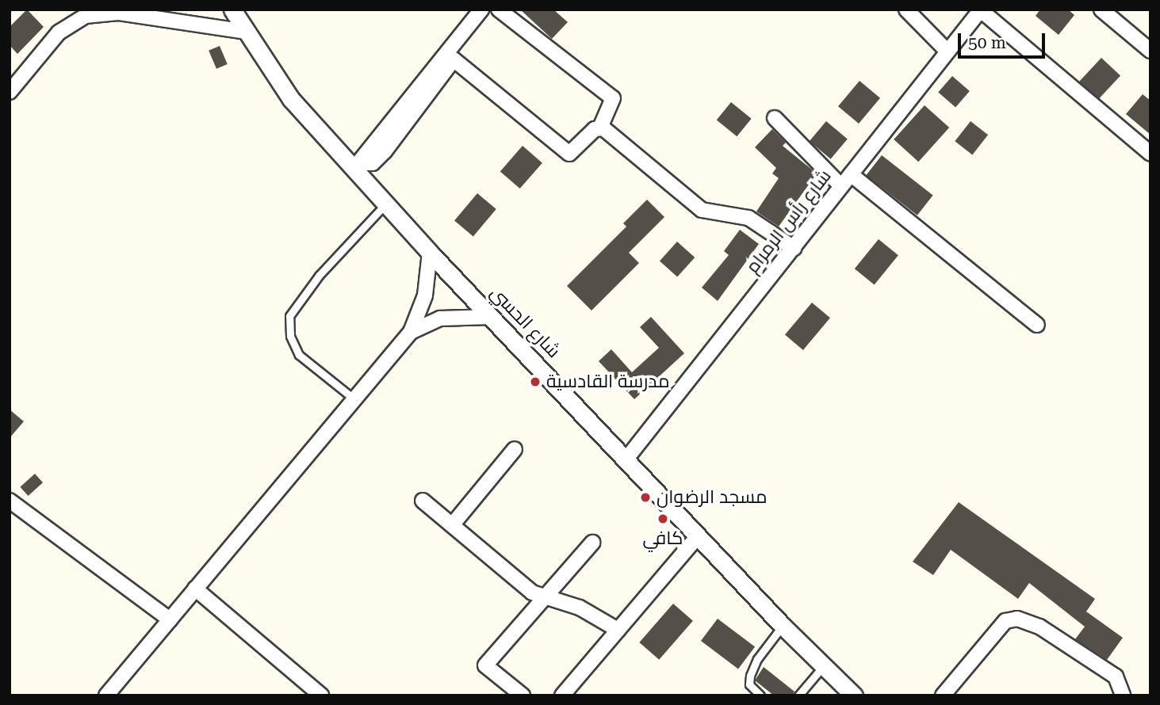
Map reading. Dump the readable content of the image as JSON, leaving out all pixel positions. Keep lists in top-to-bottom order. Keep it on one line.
{"streets":{"street":["شارع رأس الرمرام","شارع الحسي"]},"crossings":[["شارع رأس الرمرام","شارع الحسي"]],"places":["مدرسة القادسية","مسجد الرضوان","كافي"],"scale_bar":"50 m"}
